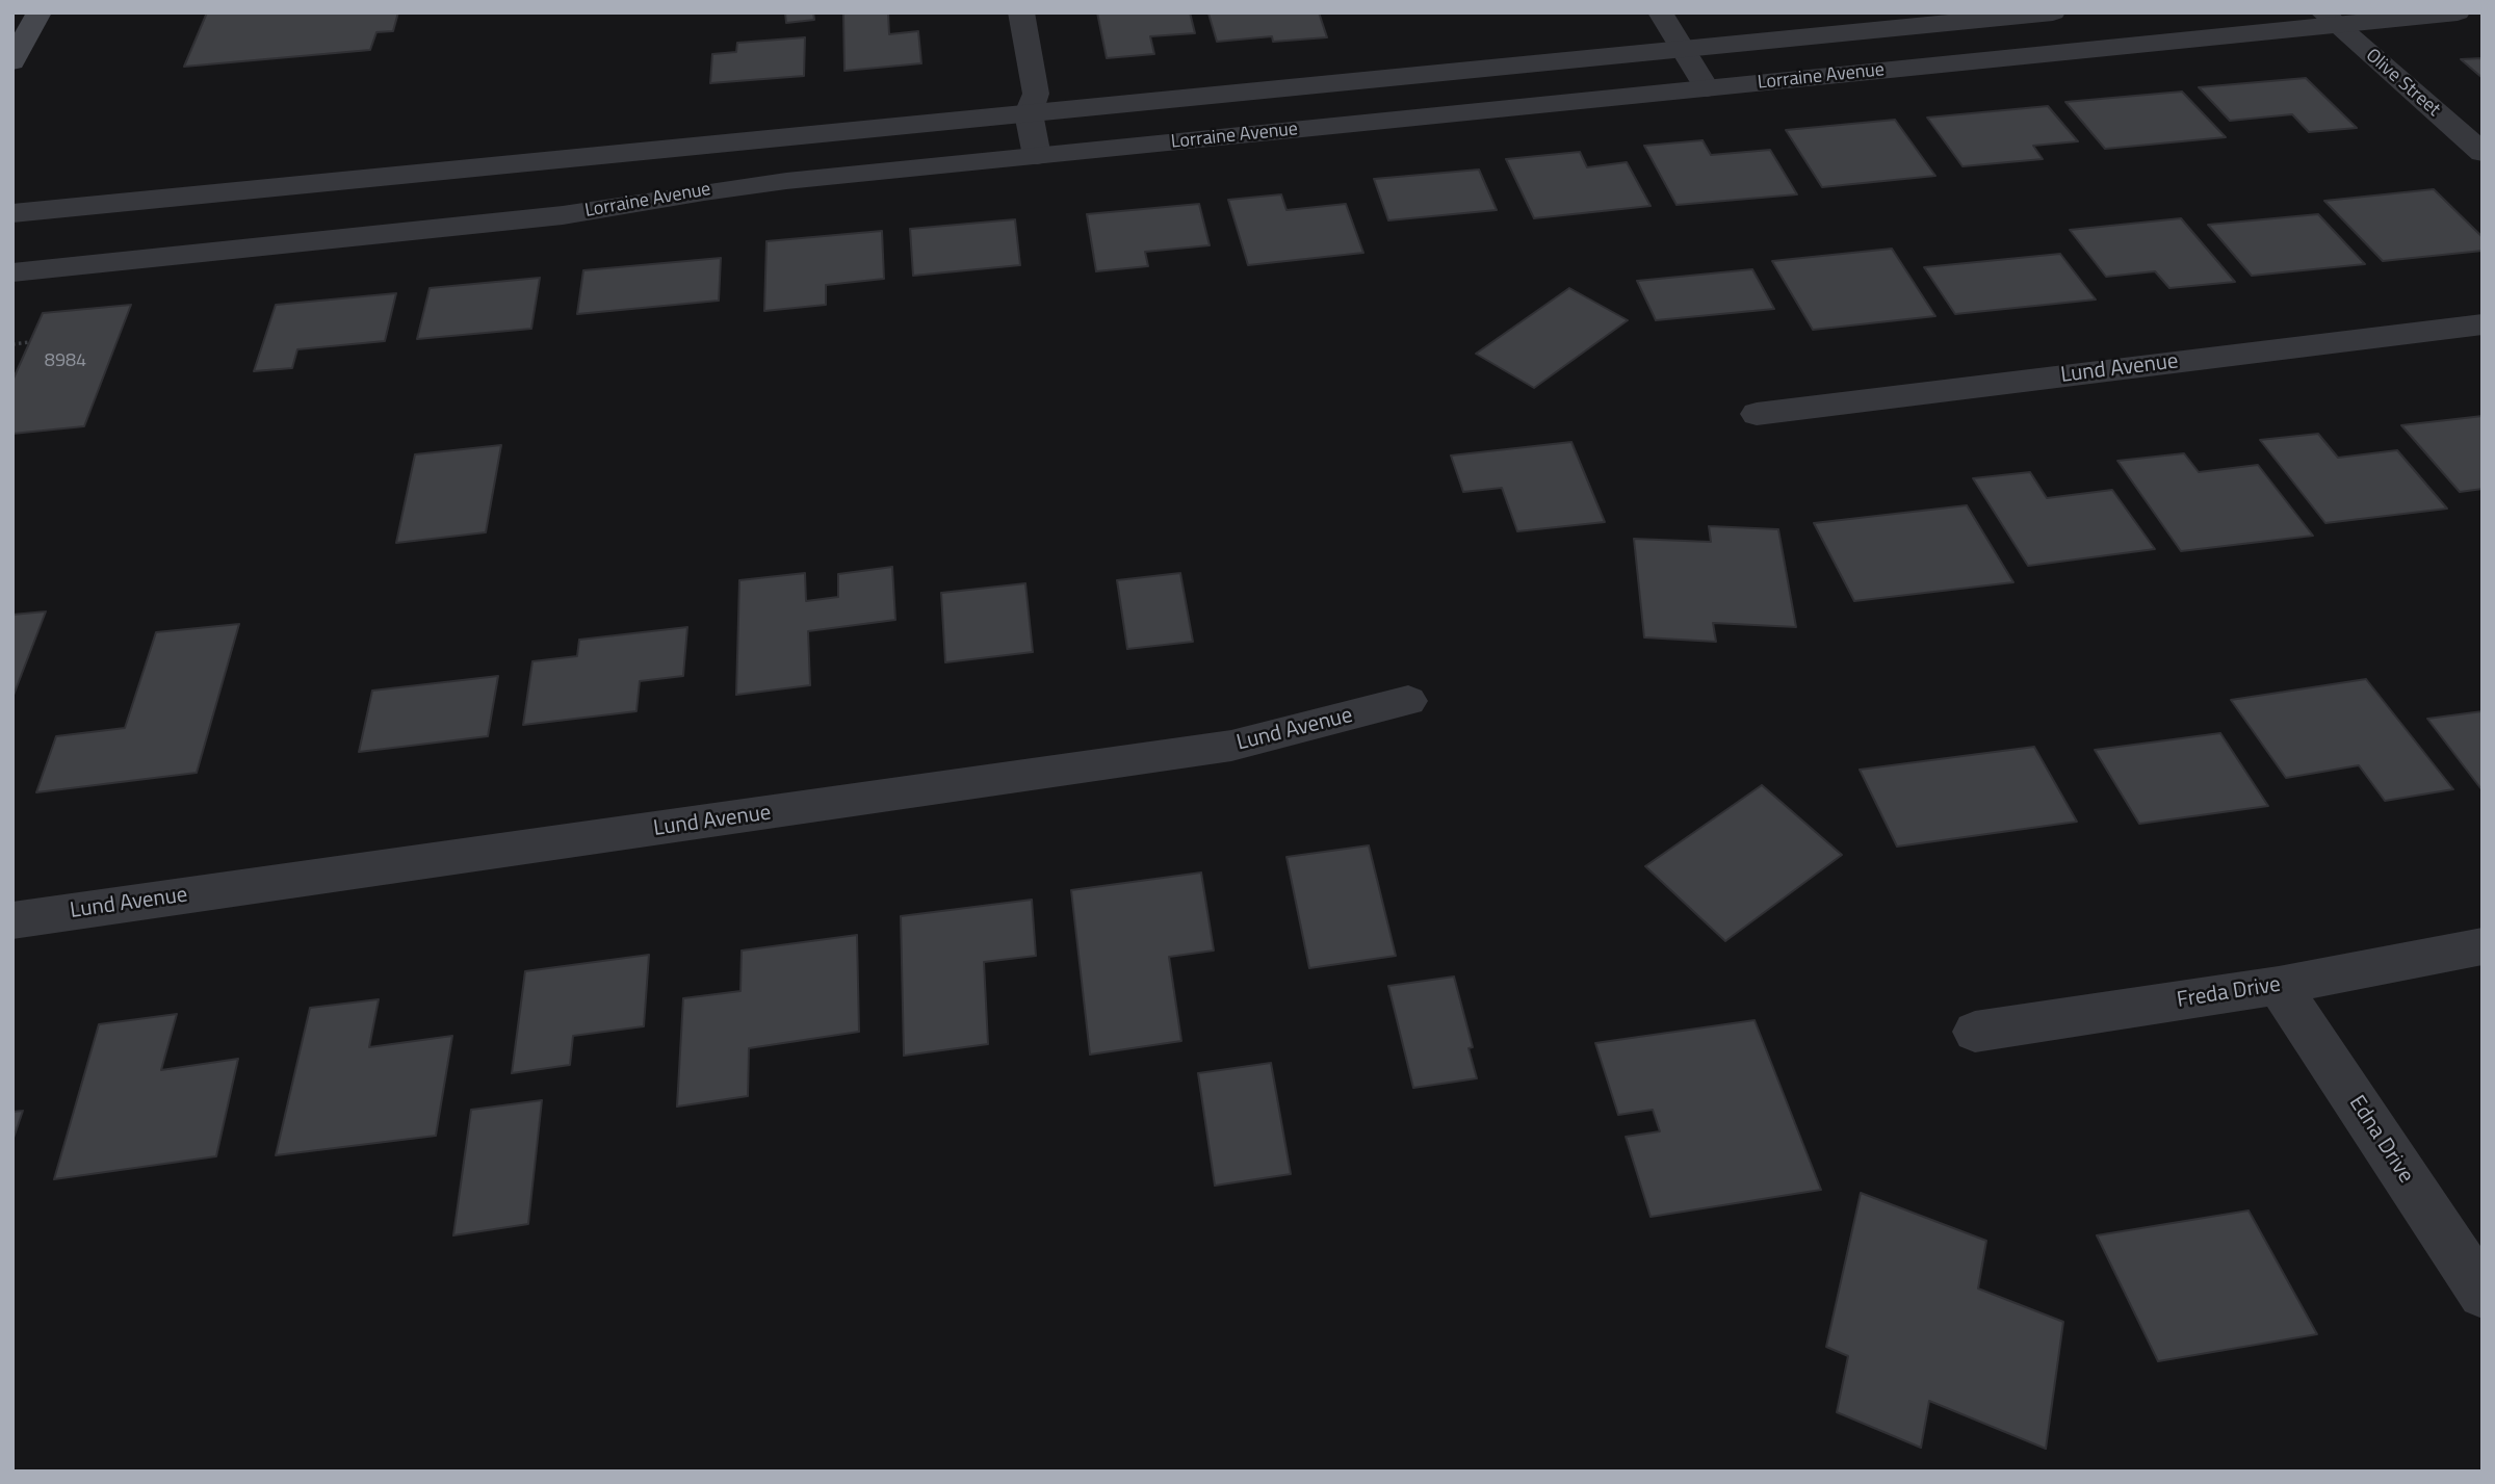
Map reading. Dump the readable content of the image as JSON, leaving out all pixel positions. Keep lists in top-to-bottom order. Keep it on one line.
{"streets":{"street":["Lorraine Avenue","Olive Street","Lund Avenue","Freda Drive","Edna Drive"]},"crossings":[["Lorraine Avenue","Olive Street"],["Freda Drive","Edna Drive"]],"house_numbers":["8984"]}
